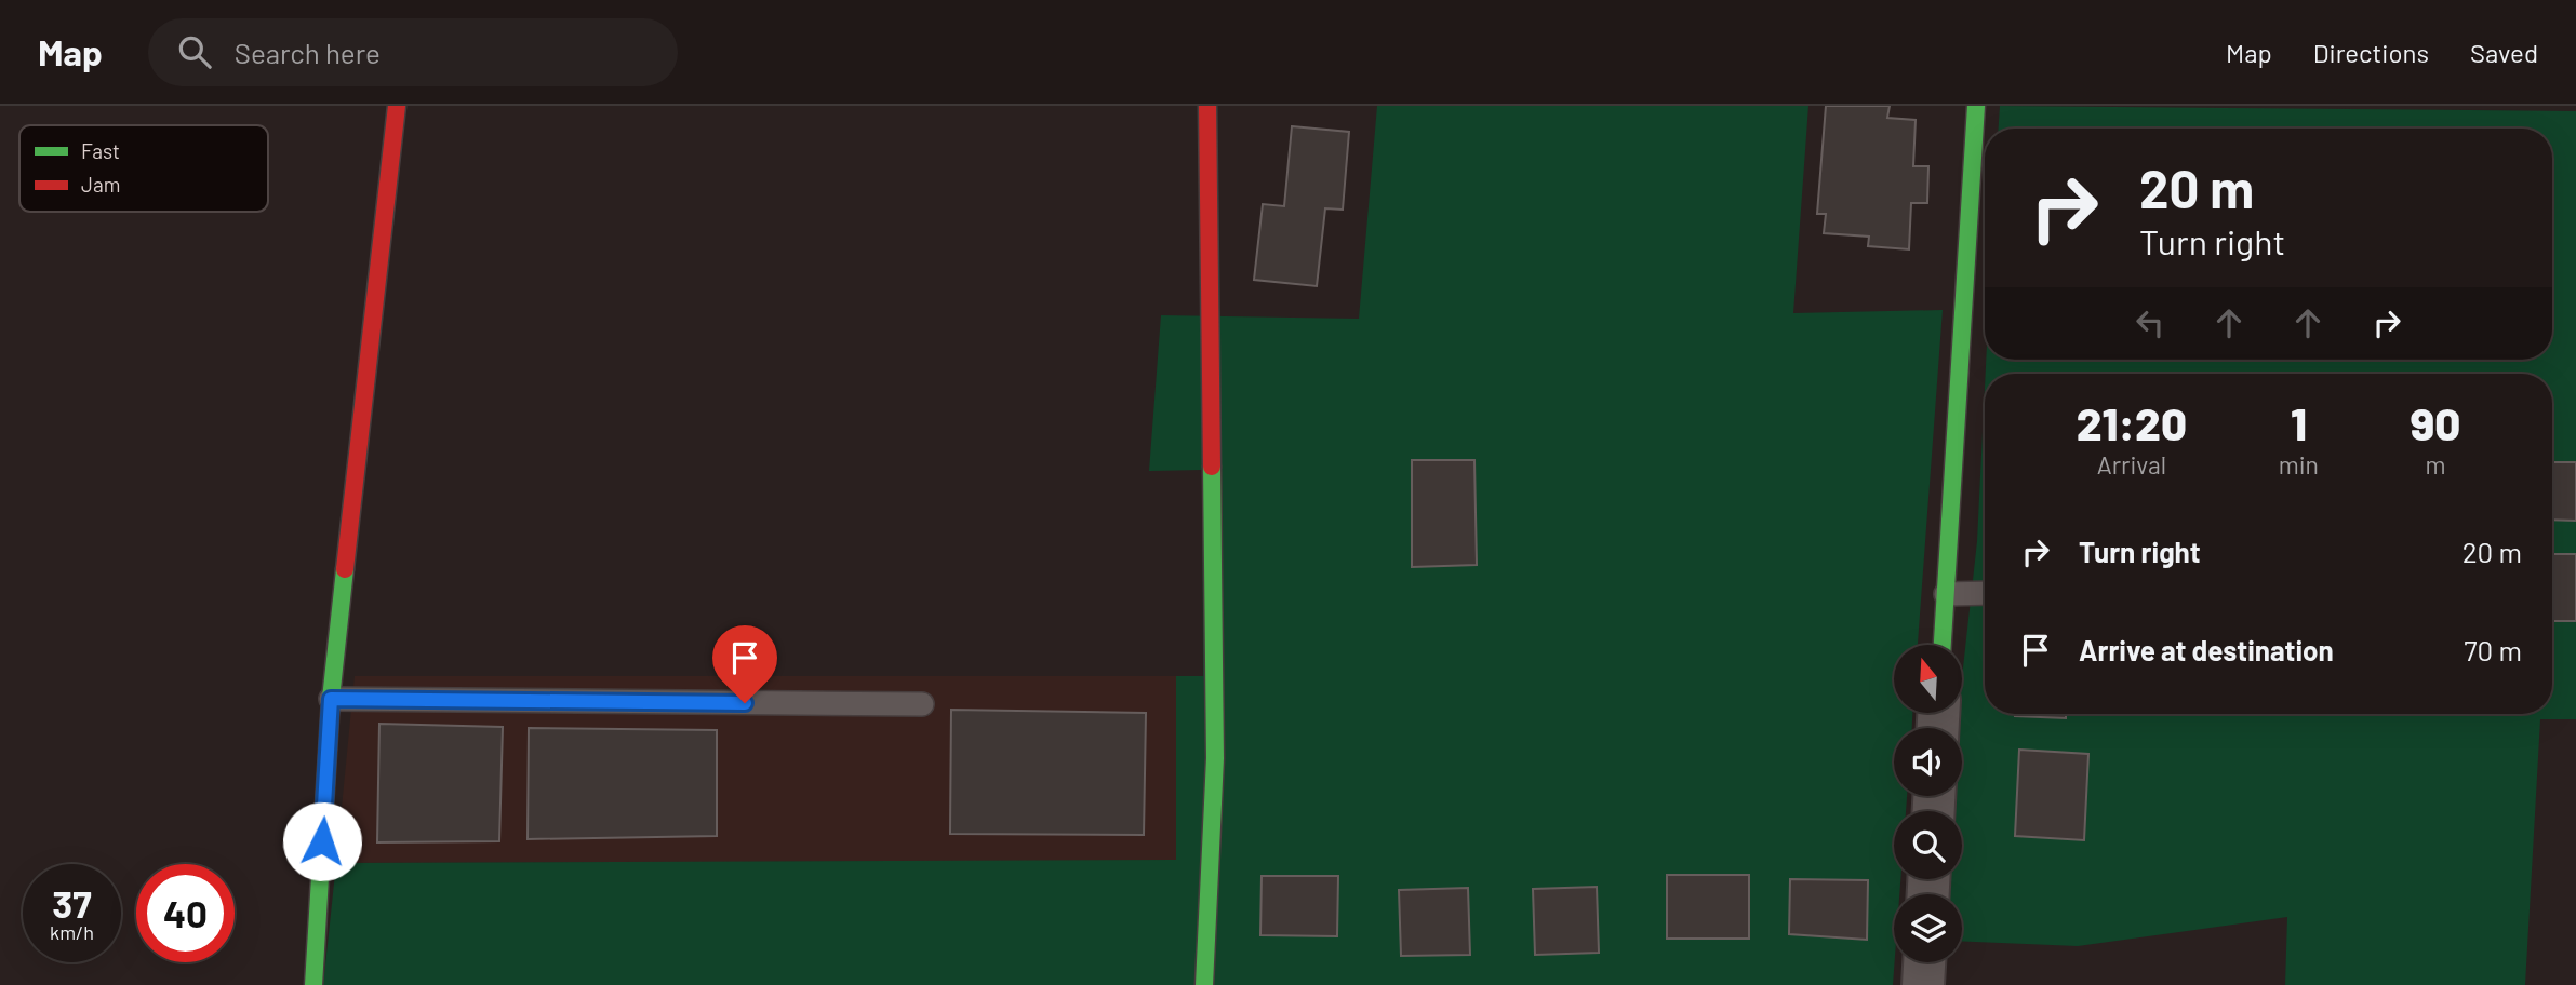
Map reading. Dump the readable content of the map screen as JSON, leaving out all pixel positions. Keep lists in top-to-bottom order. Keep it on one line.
{"legend":["Fast","Jam"],"north":"top","page":{"header":"Map","search":"Search here","nav":["Map","Directions","Saved"],"turn":["20 m","Turn right"],"eta":["21:20","Arrival","1","min","90","m"],"list":[{"name":"Turn right","value":"20 m"},{"name":"Arrive at destination","value":"70 m"}],"speed":"37 km/h","limit":"40"}}
